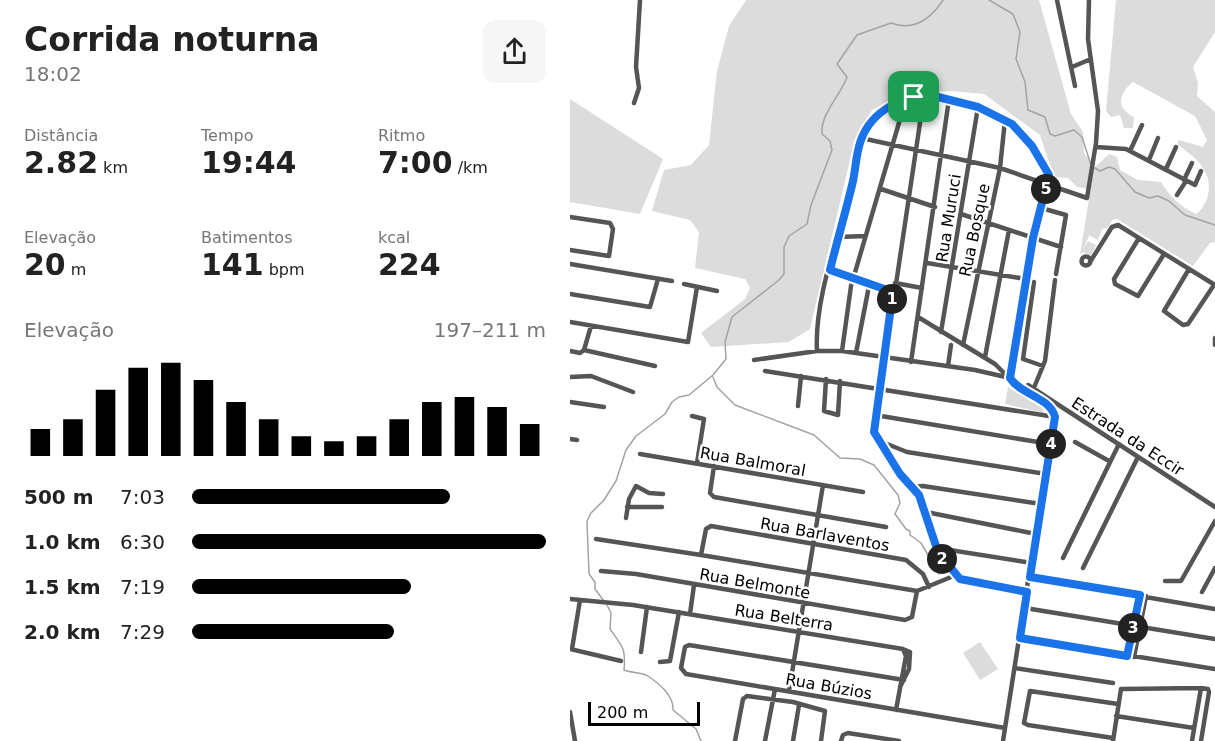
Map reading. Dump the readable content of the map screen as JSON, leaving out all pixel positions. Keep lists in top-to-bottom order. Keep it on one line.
{"streets":{"street":["Rua Muruci","Rua Bosque","Estrada da Eccir","Rua Balmoral","Rua Barlaventos","Rua Belmonte","Rua Belterra","Rua Búzios"]},"crossings":[["Rua Muruci","Estrada da Eccir"],["Rua Bosque","Estrada da Eccir"]],"scale_bar":"200 m","page":{"heading":["Corrida noturna","18:02"],"stats":[["Distância","2.82 km"],["Tempo","19:44"],["Ritmo","7:00 /km"],["Elevação","20 m"],["Batimentos","141 bpm"],["kcal","224"]],"pins":["5","1","4","2","3"],"chart":["Elevação","197–211 m"],"list":[{"name":"500 m","note":"7:03"},{"name":"1.0 km","note":"6:30"},{"name":"1.5 km","note":"7:19"},{"name":"2.0 km","note":"7:29"}],"scale":"200 m"}}
